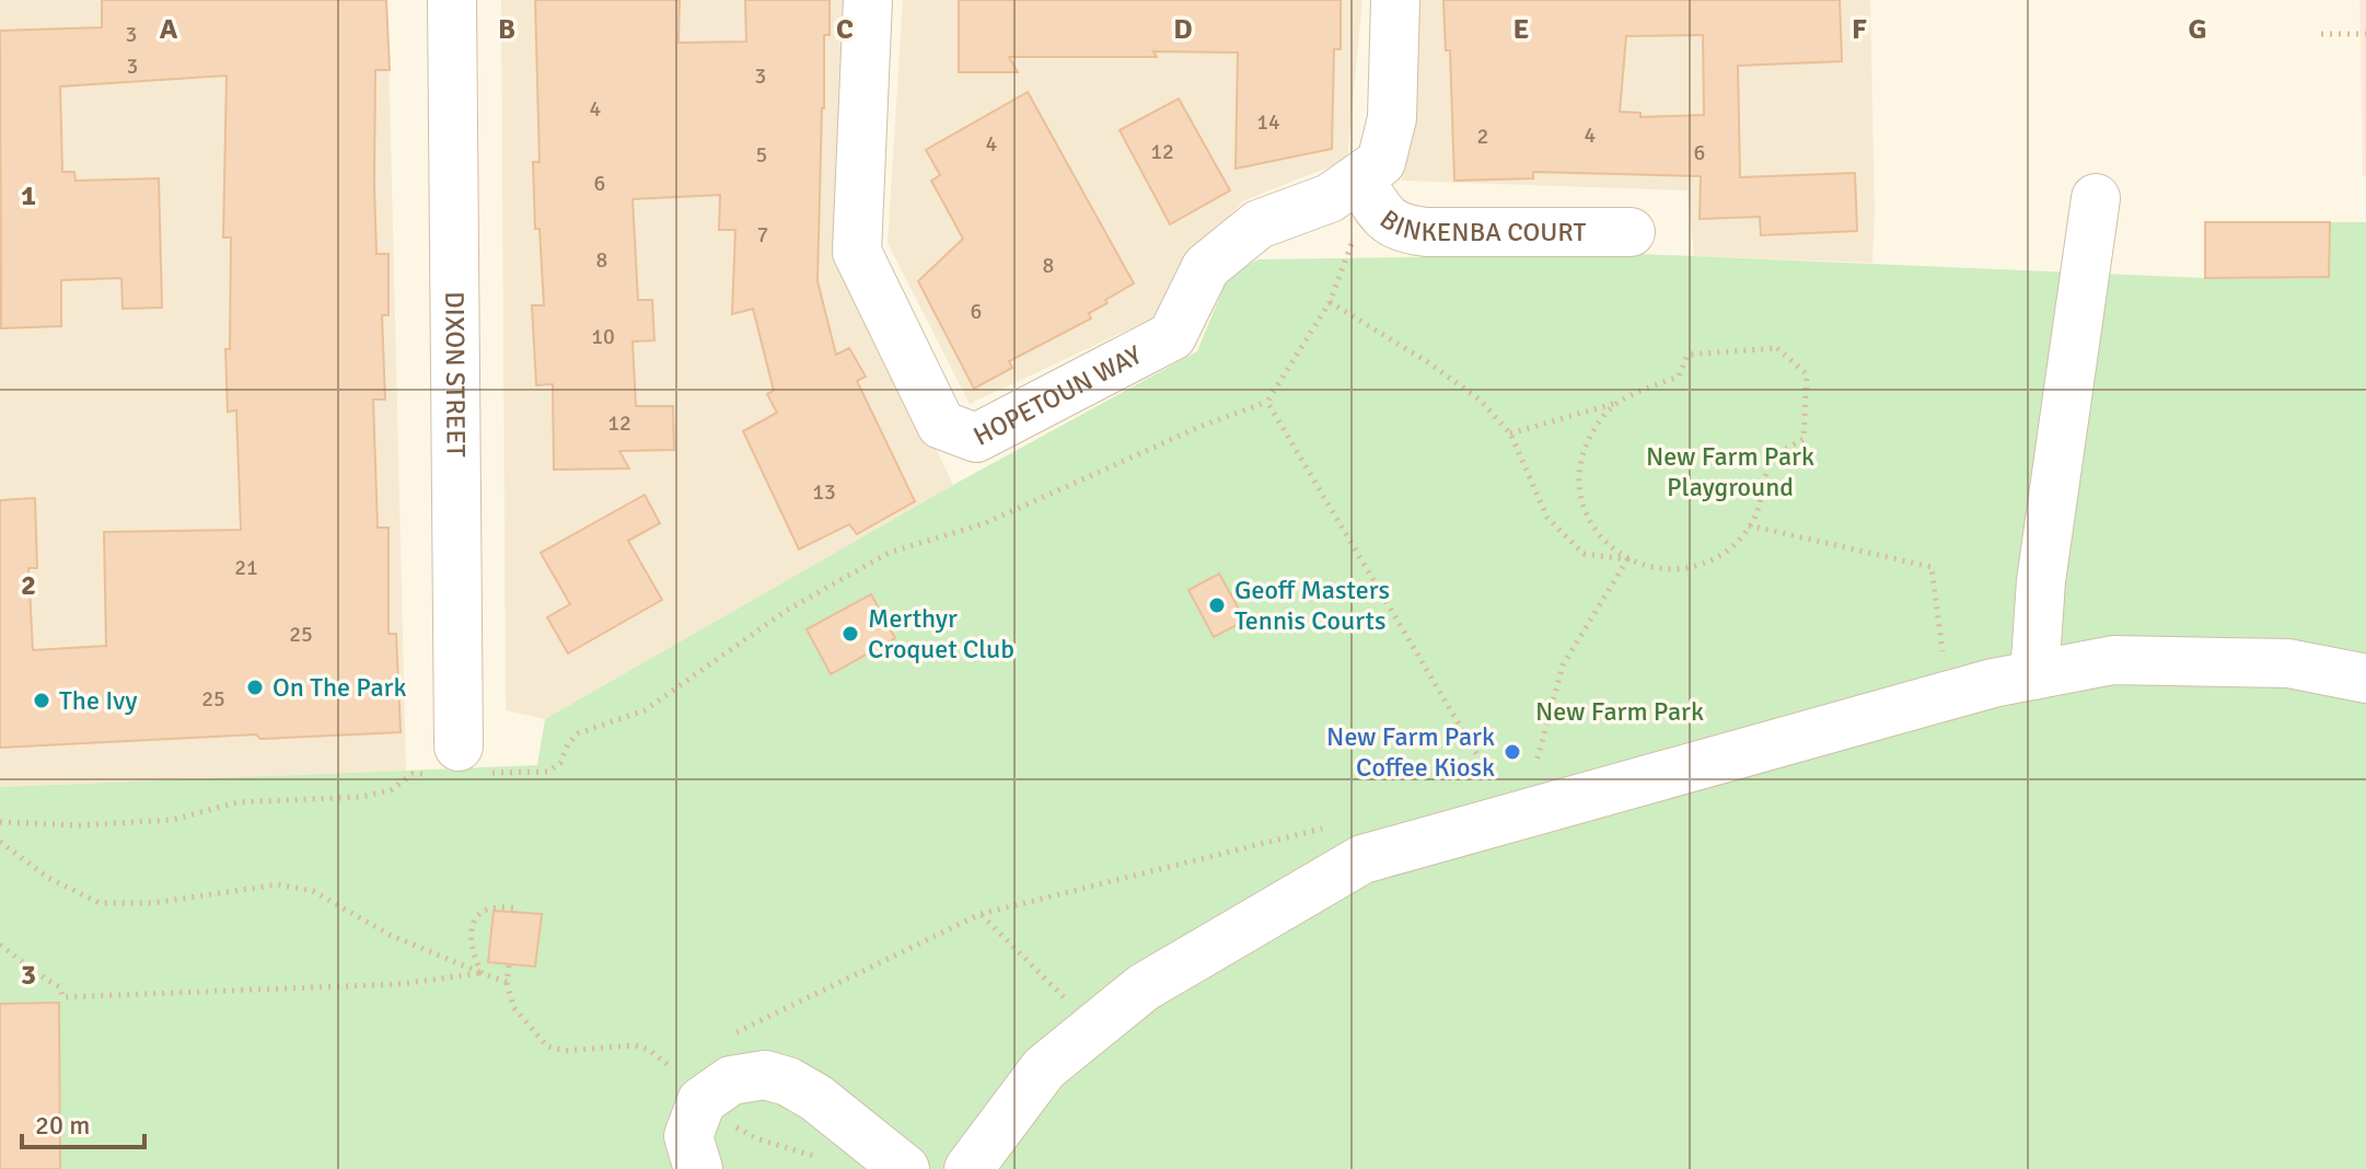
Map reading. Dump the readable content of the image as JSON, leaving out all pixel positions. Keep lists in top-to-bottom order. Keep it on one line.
{"streets":{"street":["BINKENBA COURT","DIXON STREET","HOPETOUN WAY"]},"crossings":[["BINKENBA COURT","HOPETOUN WAY"]],"parks":["New Farm Park Playground","New Farm Park"],"places":["Geoff Masters Tennis Courts","Merthyr Croquet Club","On The Park","The Ivy","New Farm Park Coffee Kiosk"],"house_numbers":["3","3","3","4","14","4","2","4","12","6","5","6","7","8","8","6","10","12","13","21","25","25"],"scale_bar":"20 m","grid":{"columns":["A","B","C","D","E","F","G"],"rows":["1","2","3"]}}
